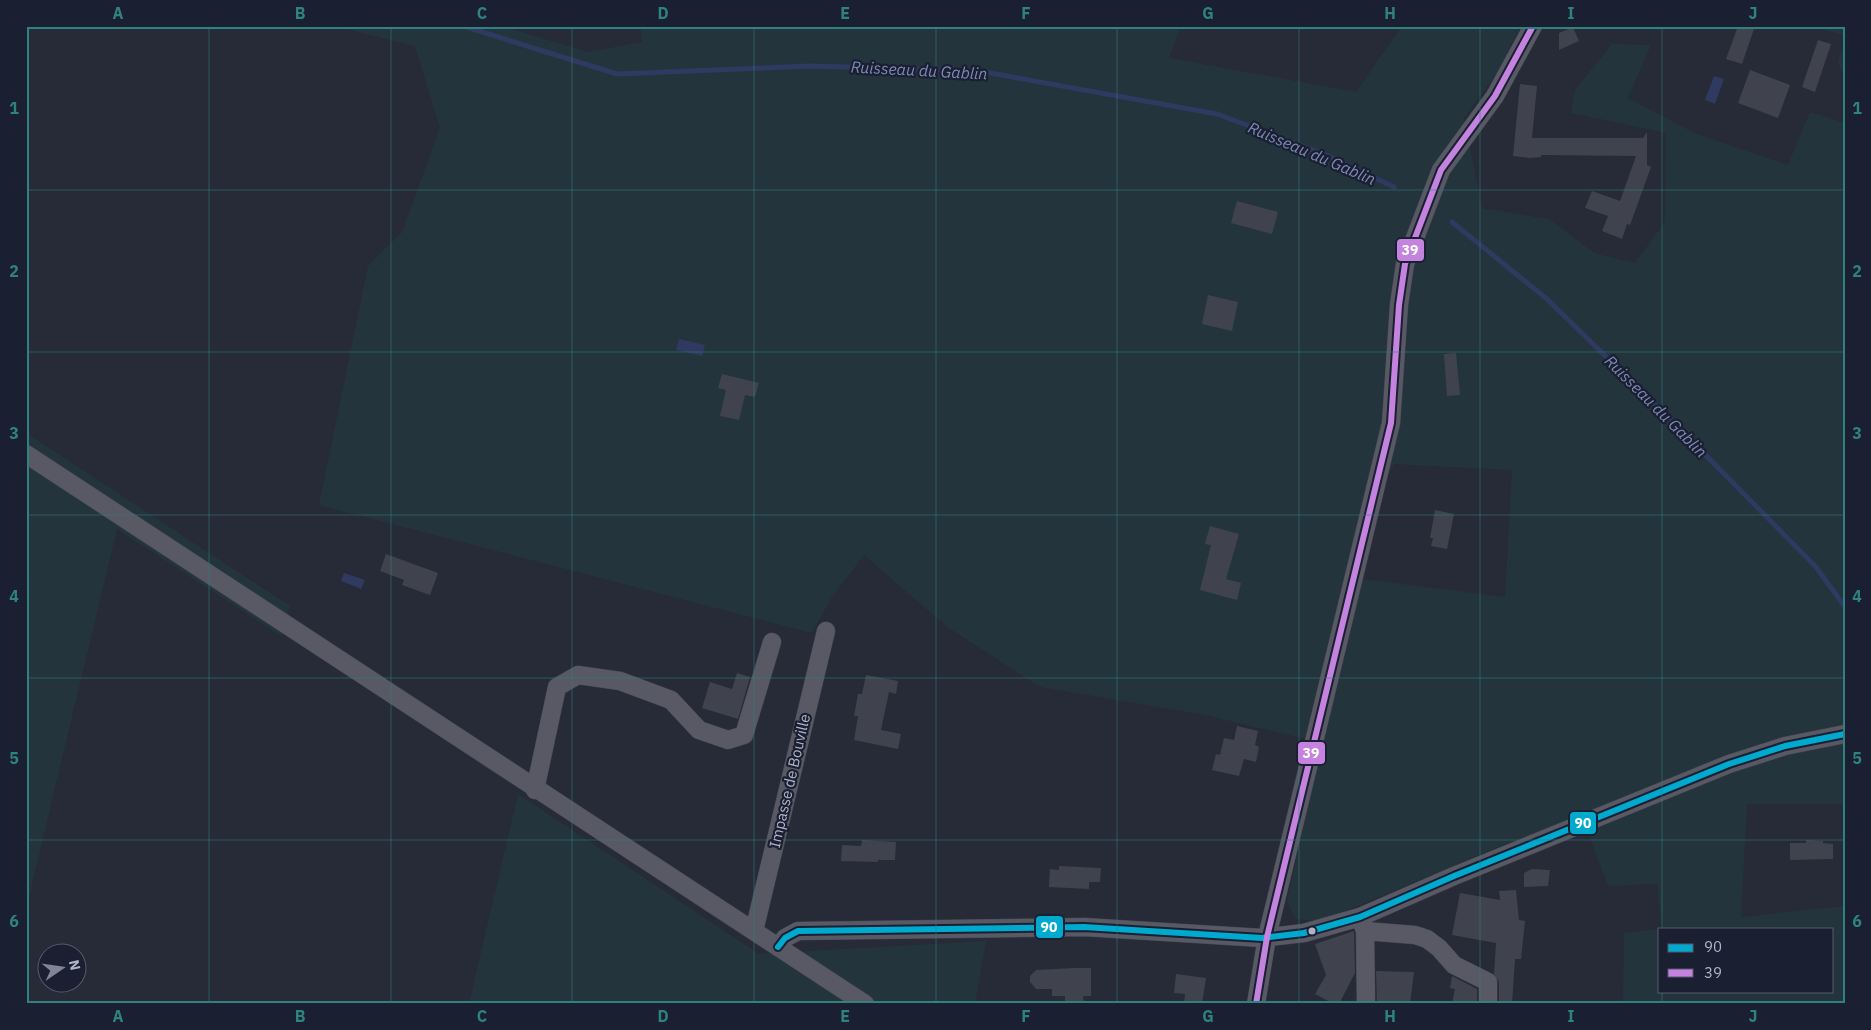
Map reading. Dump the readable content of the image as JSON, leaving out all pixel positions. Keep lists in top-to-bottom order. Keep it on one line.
{"streets":{"street":["Impasse de Bouville"]},"water":["Ruisseau du Gablin"],"lines":["transit line 39","transit line 90"],"legend":["90","39"],"north":"right","grid":{"columns":["A","B","C","D","E","F","G","H","I","J"],"rows":["1","2","3","4","5","6"]}}
